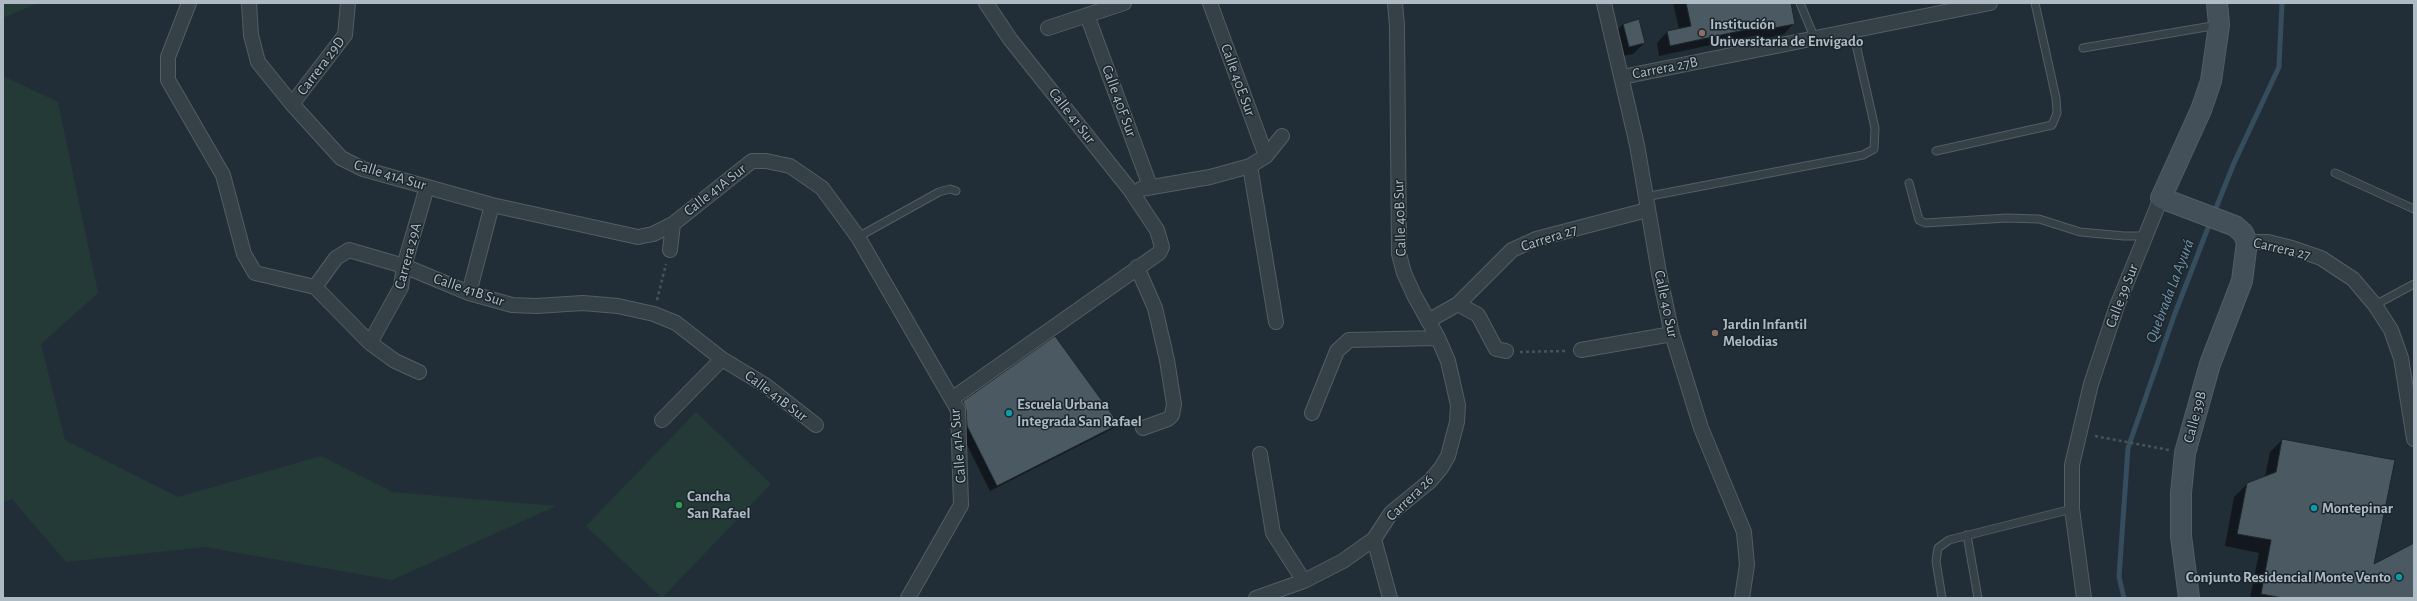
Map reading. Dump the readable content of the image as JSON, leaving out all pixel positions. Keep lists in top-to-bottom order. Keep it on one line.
{"streets":{"street":["Carrera 29D","Carrera 27B","Calle 40E Sur","Calle 40F Sur","Calle 41 Sur","Calle 41A Sur","Calle 40B Sur","Carrera 27","Carrera 29A","Calle 41B Sur","Calle 39 Sur","Calle 40 Sur","Calle 39B","Carrera 26"]},"crossings":[["Carrera 29D","Calle 41A Sur"],["Carrera 27B","Calle 40 Sur"],["Calle 41A Sur","Carrera 29A"],["Calle 40B Sur","Carrera 27"],["Calle 40B Sur","Carrera 26"],["Carrera 27","Calle 39 Sur"],["Carrera 27","Calle 40 Sur"],["Carrera 27","Calle 39B"],["Carrera 29A","Calle 41B Sur"]],"water":["Quebrada La Ayurá"],"places":["Institución Universitaria de Envigado","Jardin Infantil Melodias","Escuela Urbana Integrada San Rafael","Cancha San Rafael","Montepinar","Conjunto Residencial Monte Vento"]}
